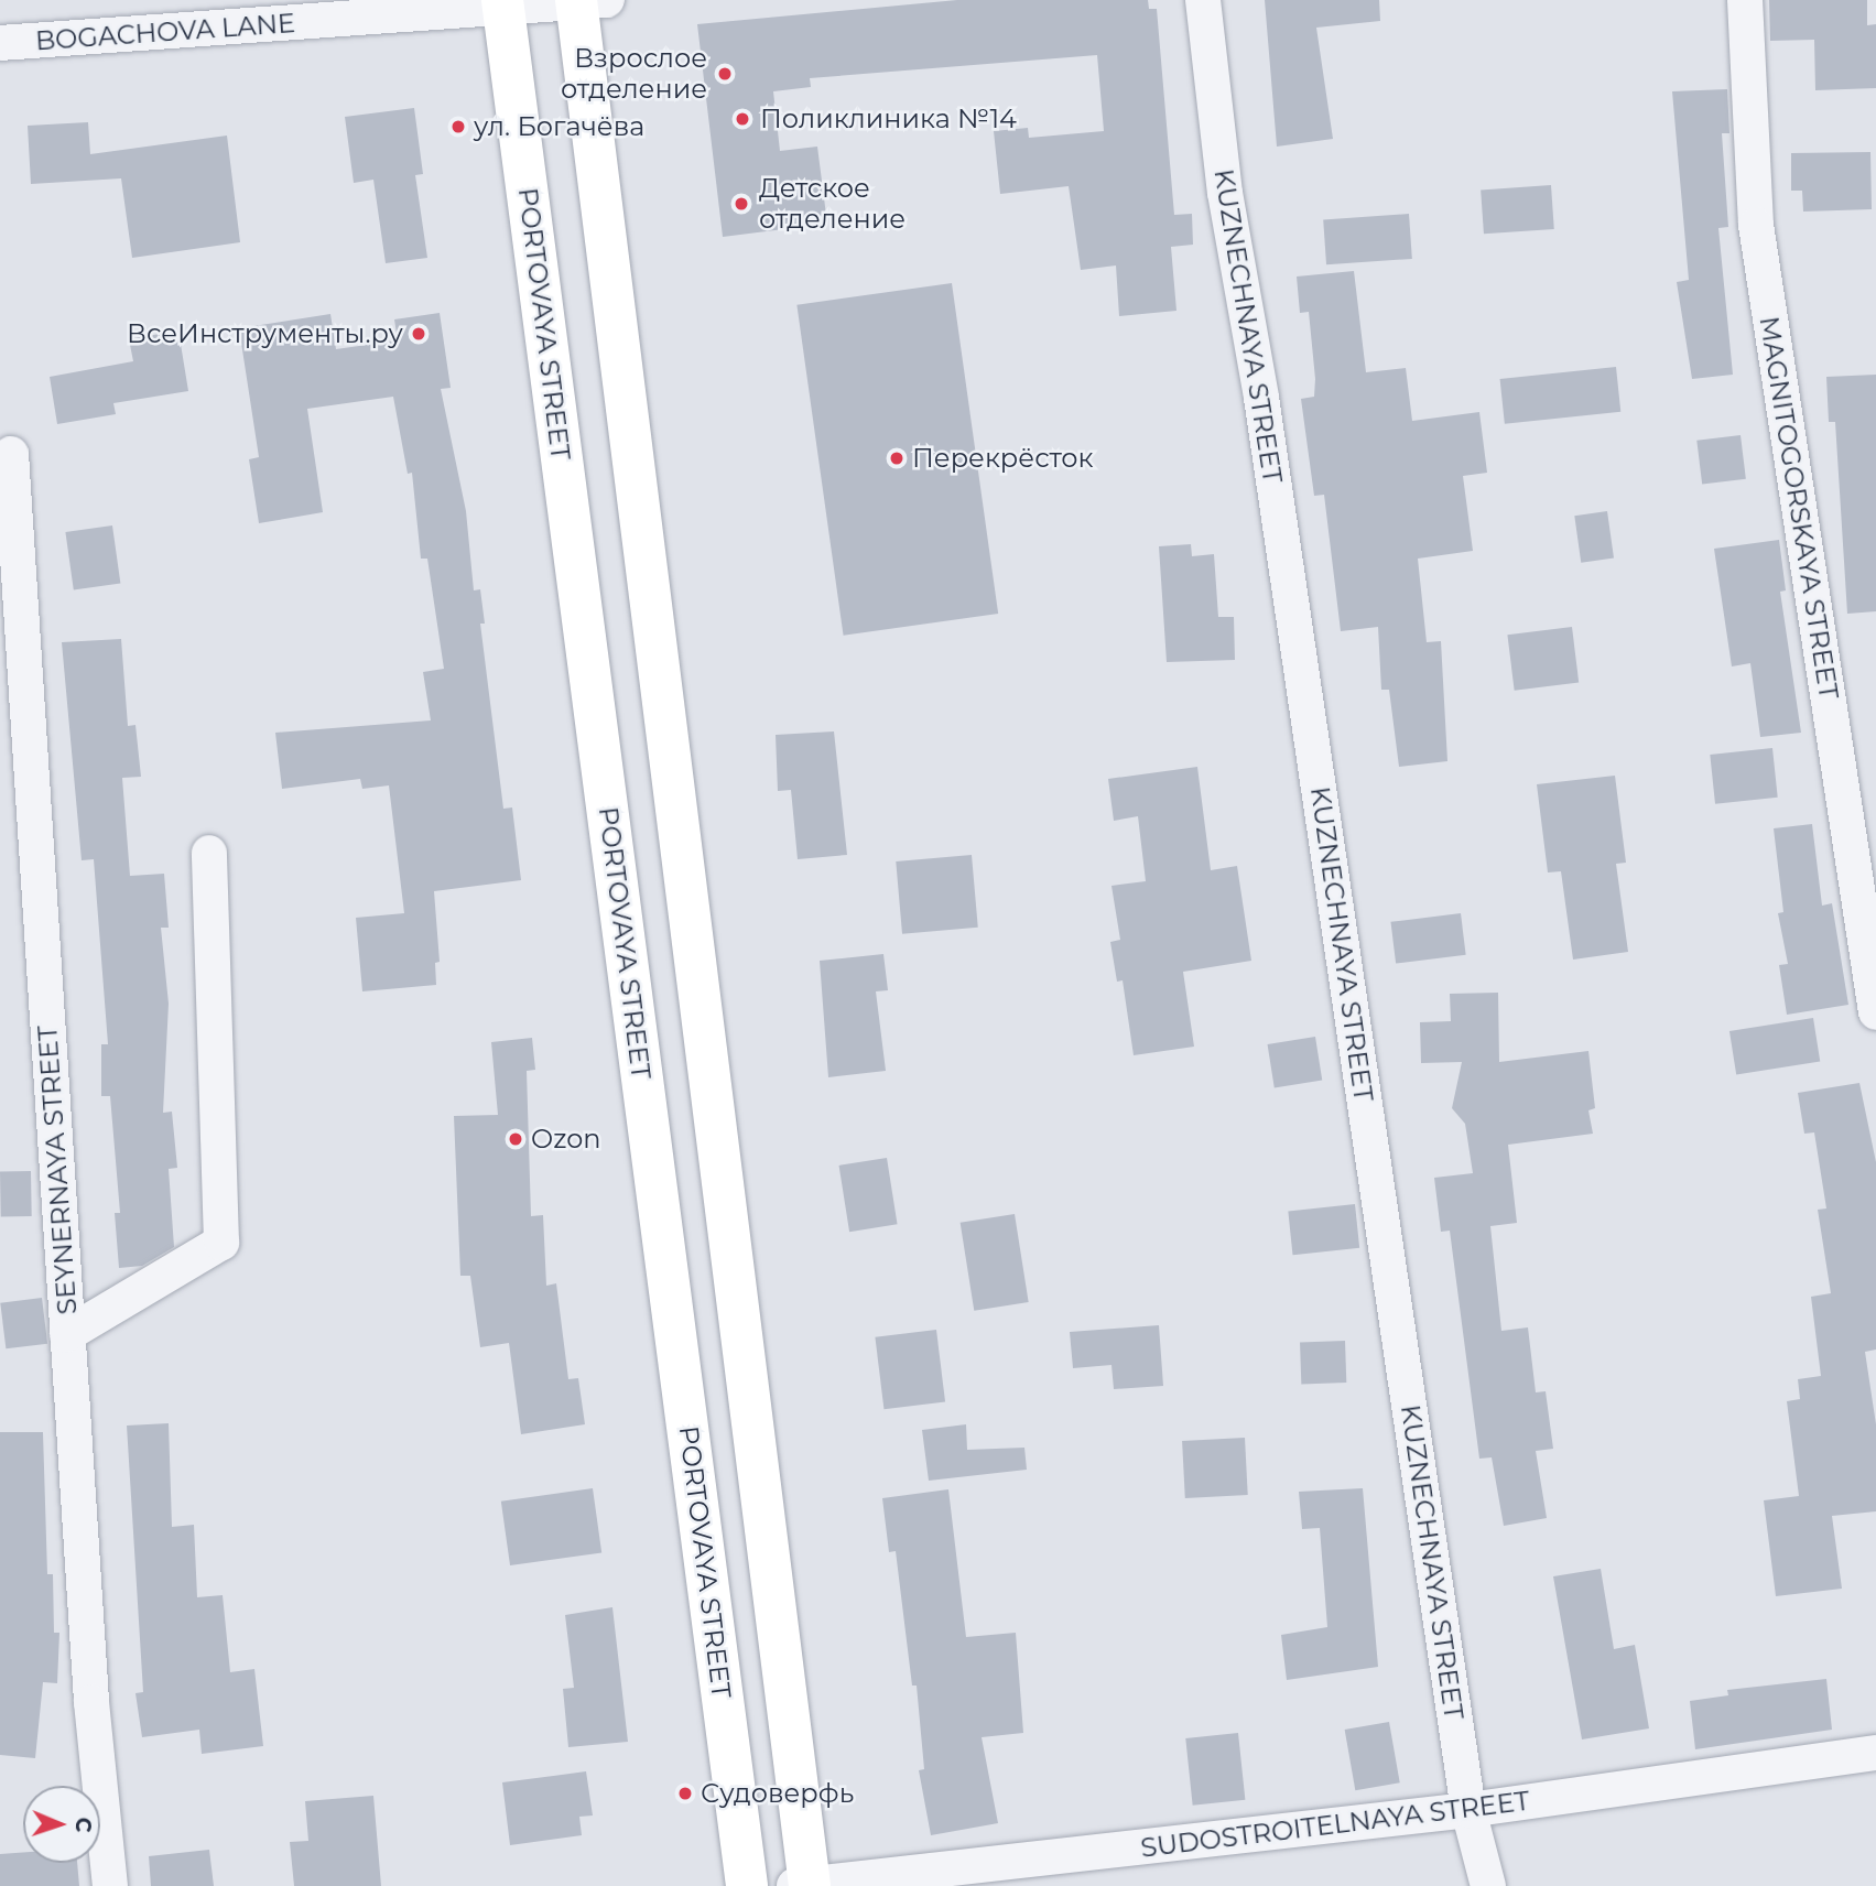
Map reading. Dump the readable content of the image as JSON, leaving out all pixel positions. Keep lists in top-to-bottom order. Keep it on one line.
{"streets":{"main road":["PORTOVAYA STREET"],"street":["BOGACHOVA LANE","KUZNECHNAYA STREET","MAGNITOGORSKAYA STREET","SEYNERNAYA STREET","SUDOSTROITELNAYA STREET"]},"crossings":[["BOGACHOVA LANE","PORTOVAYA STREET"],["KUZNECHNAYA STREET","SUDOSTROITELNAYA STREET"]],"places":["Взрослое отделение","Поликлиника №14","ул. Богачёва","Детское отделение","ВсеИнструменты.ру","Перекрёсток","Ozon","Судоверфь"],"north":"right"}
